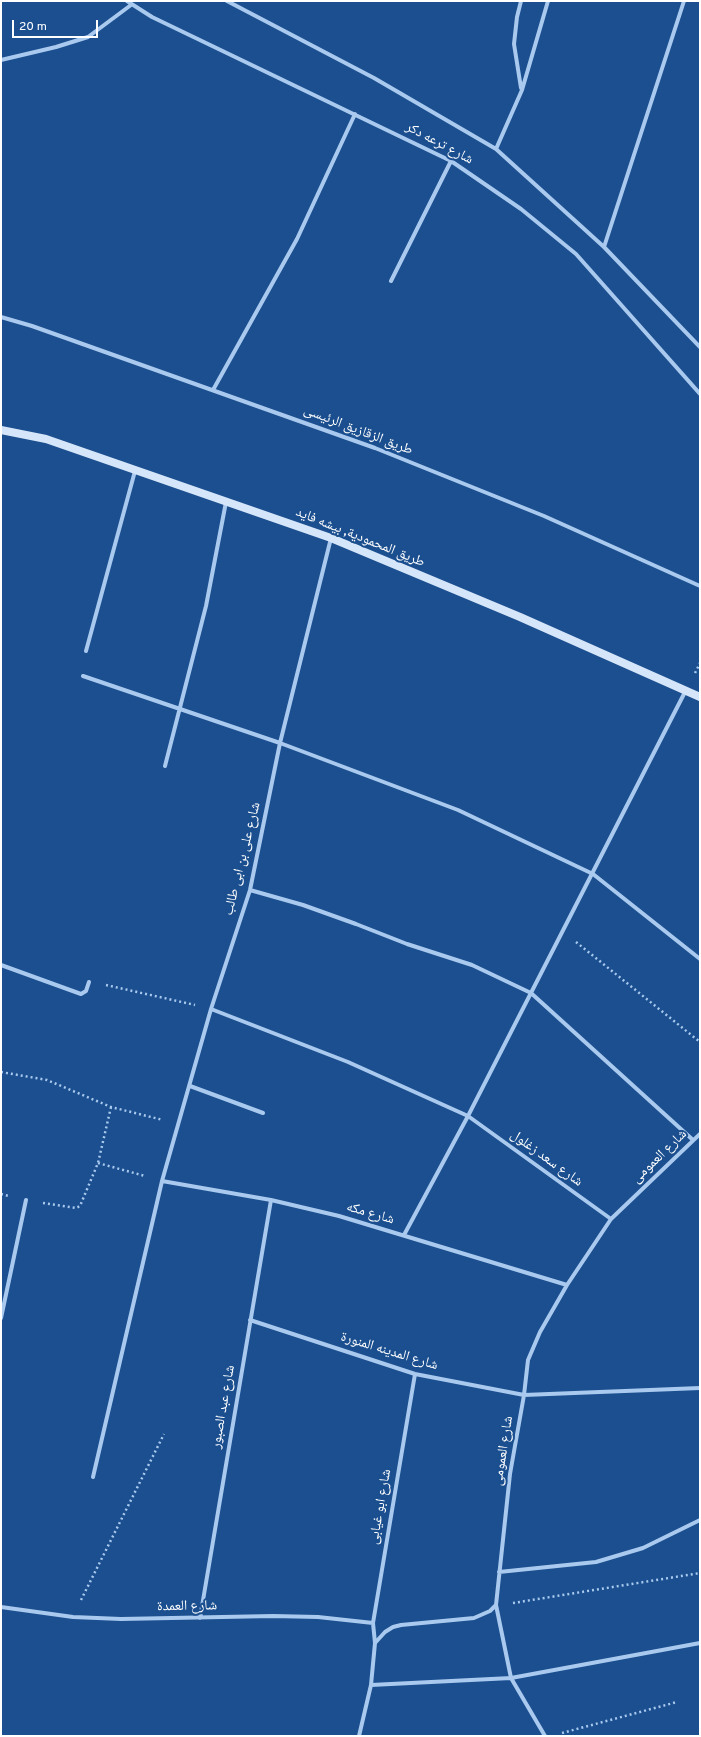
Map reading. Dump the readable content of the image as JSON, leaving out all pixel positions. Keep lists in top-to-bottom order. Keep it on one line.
{"streets":{"street":["شارع ترعه دكر","طريق الزقازيق الرئيسى","طريق المحمودية, بيشه فايد","شارع على بن ابى طالب","شارع العمومى","شارع سعد زغلول","شارع مكه","شارع المدينه المنورة","شارع عبد الصبور","شارع ابو غيابى","شارع العمدة"]},"crossings":[["طريق المحمودية, بيشه فايد","شارع على بن ابى طالب"],["شارع على بن ابى طالب","شارع سعد زغلول"],["شارع على بن ابى طالب","شارع مكه"],["شارع العمومى","شارع سعد زغلول"],["شارع العمومى","شارع مكه"],["شارع العمومى","شارع المدينه المنورة"],["شارع مكه","شارع عبد الصبور"],["شارع المدينه المنورة","شارع عبد الصبور"],["شارع المدينه المنورة","شارع ابو غيابى"],["شارع عبد الصبور","شارع العمدة"],["شارع ابو غيابى","شارع العمدة"]],"scale_bar":"20 m"}
